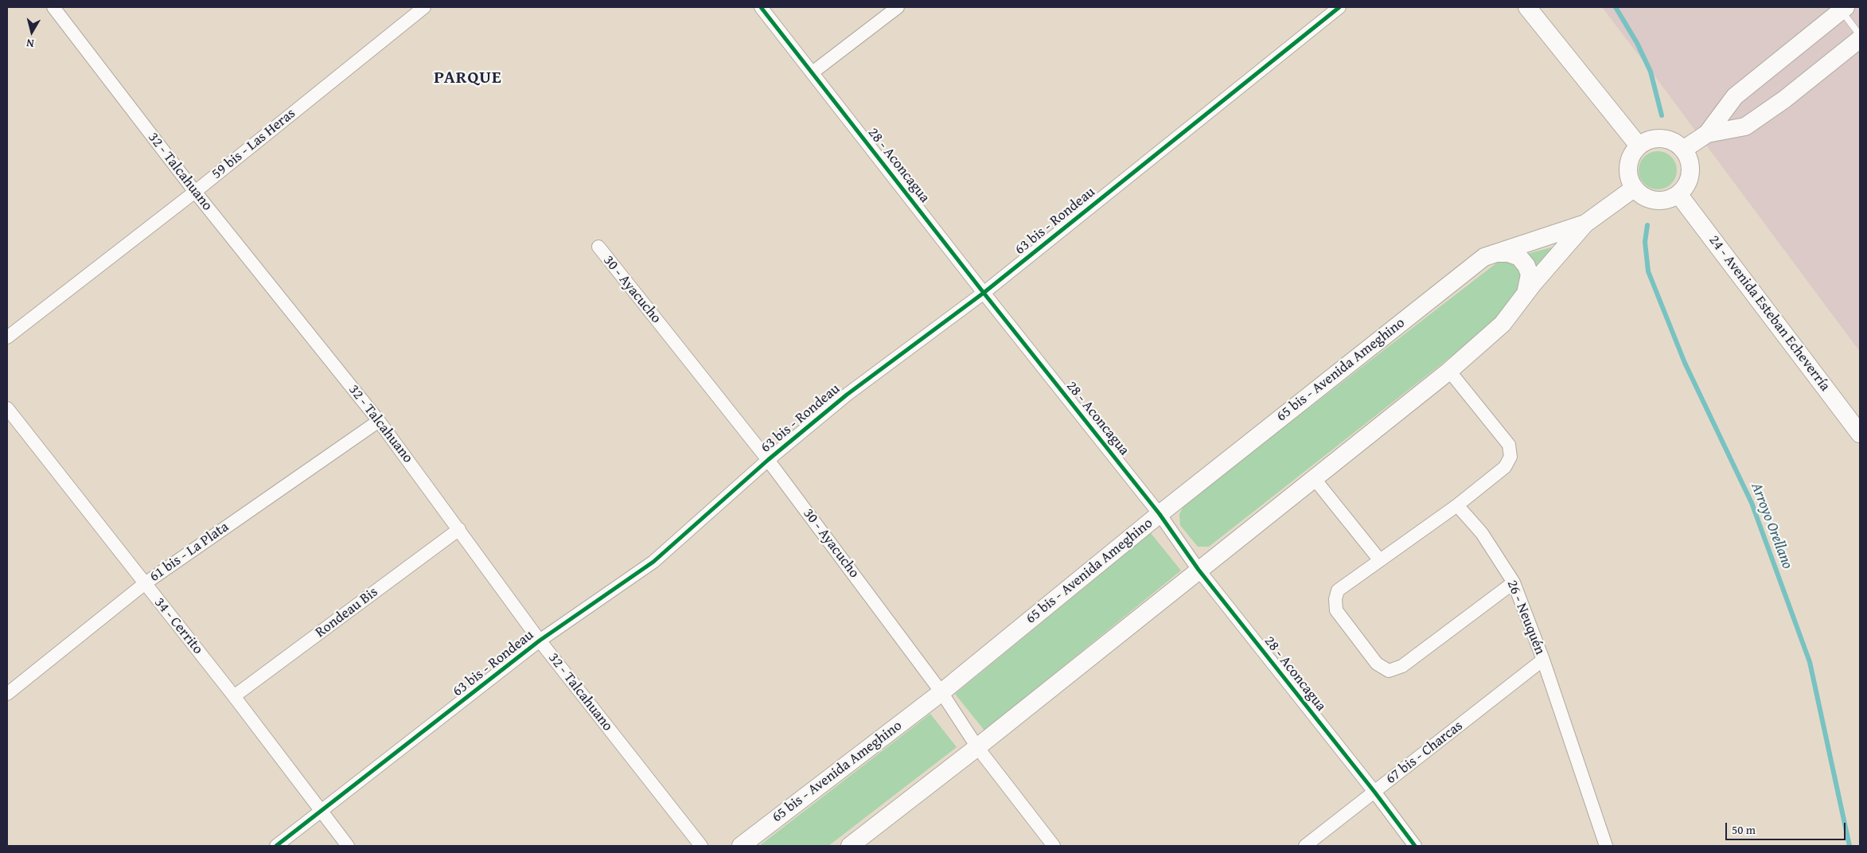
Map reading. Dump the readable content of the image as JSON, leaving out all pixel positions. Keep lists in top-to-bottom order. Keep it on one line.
{"streets":{"main road":["24 - Avenida Esteban Echeverría","65 bis - Avenida Ameghino"],"street":["59 bis - Las Heras","28 - Aconcagua","32 - Talcahuano","63 bis - Rondeau","30 - Ayacucho","61 bis - La Plata","Rondeau Bis","26 - Neuquén","34 - Cerrito","67 bis - Charcas"]},"crossings":[["59 bis - Las Heras","32 - Talcahuano"],["28 - Aconcagua","63 bis - Rondeau"],["28 - Aconcagua","65 bis - Avenida Ameghino"],["28 - Aconcagua","67 bis - Charcas"],["32 - Talcahuano","63 bis - Rondeau"],["32 - Talcahuano","61 bis - La Plata"],["32 - Talcahuano","Rondeau Bis"],["63 bis - Rondeau","30 - Ayacucho"],["63 bis - Rondeau","34 - Cerrito"],["30 - Ayacucho","65 bis - Avenida Ameghino"],["24 - Avenida Esteban Echeverría","65 bis - Avenida Ameghino"],["61 bis - La Plata","34 - Cerrito"],["Rondeau Bis","34 - Cerrito"],["26 - Neuquén","67 bis - Charcas"]],"districts":["PARQUE"],"water":["Arroyo Orellano"],"scale_bar":"50 m","north":"bottom"}
